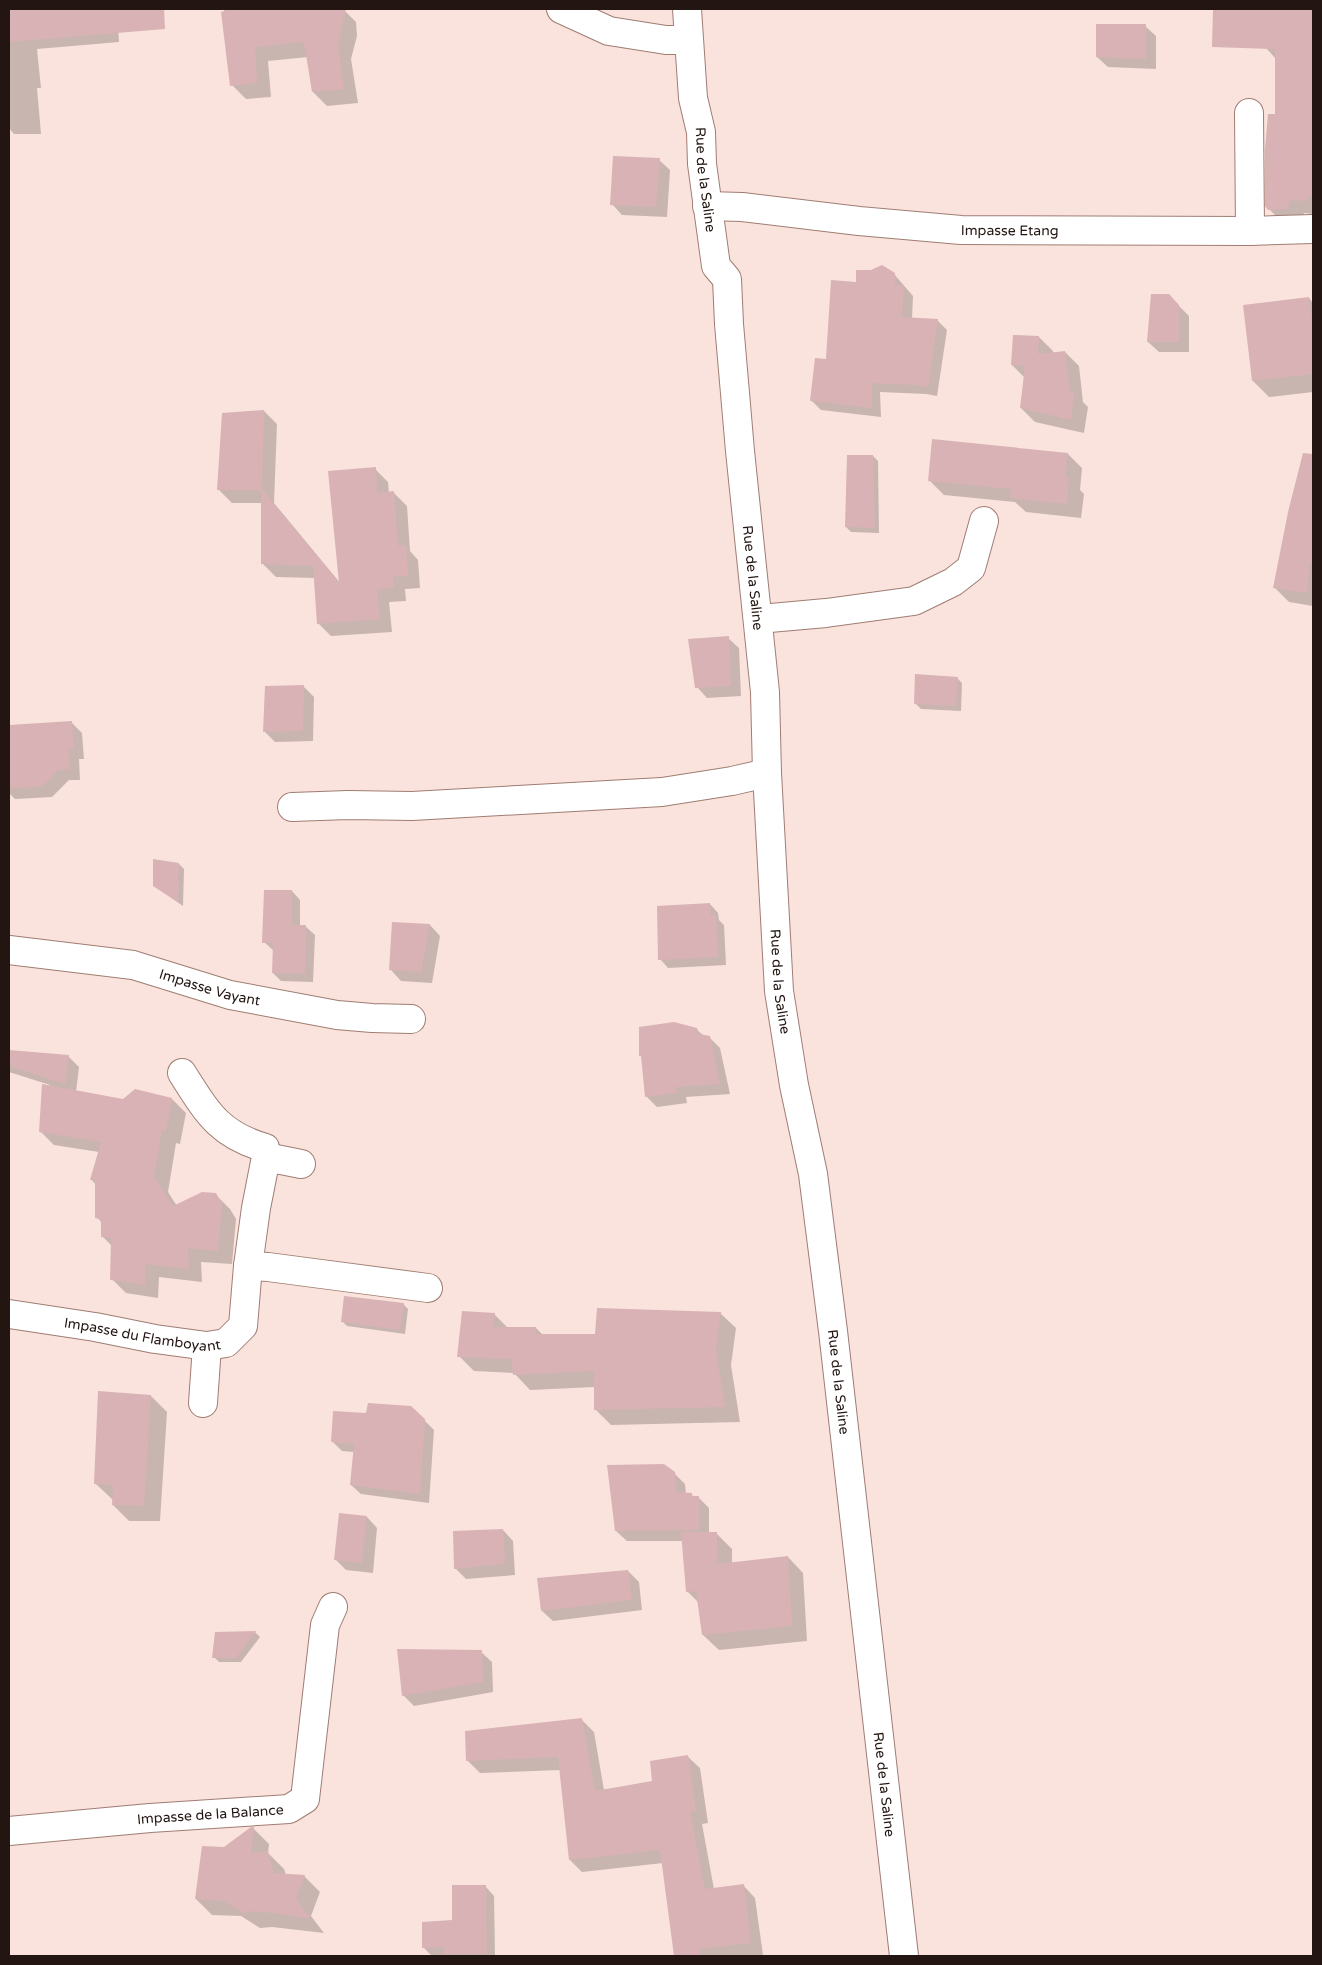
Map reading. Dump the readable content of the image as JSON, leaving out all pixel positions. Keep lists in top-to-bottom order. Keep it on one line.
{"streets":{"street":["Rue de la Saline","Impasse Etang","Impasse Vayant","Impasse du Flamboyant","Impasse de la Balance"]},"crossings":[["Rue de la Saline","Impasse Etang"]]}
